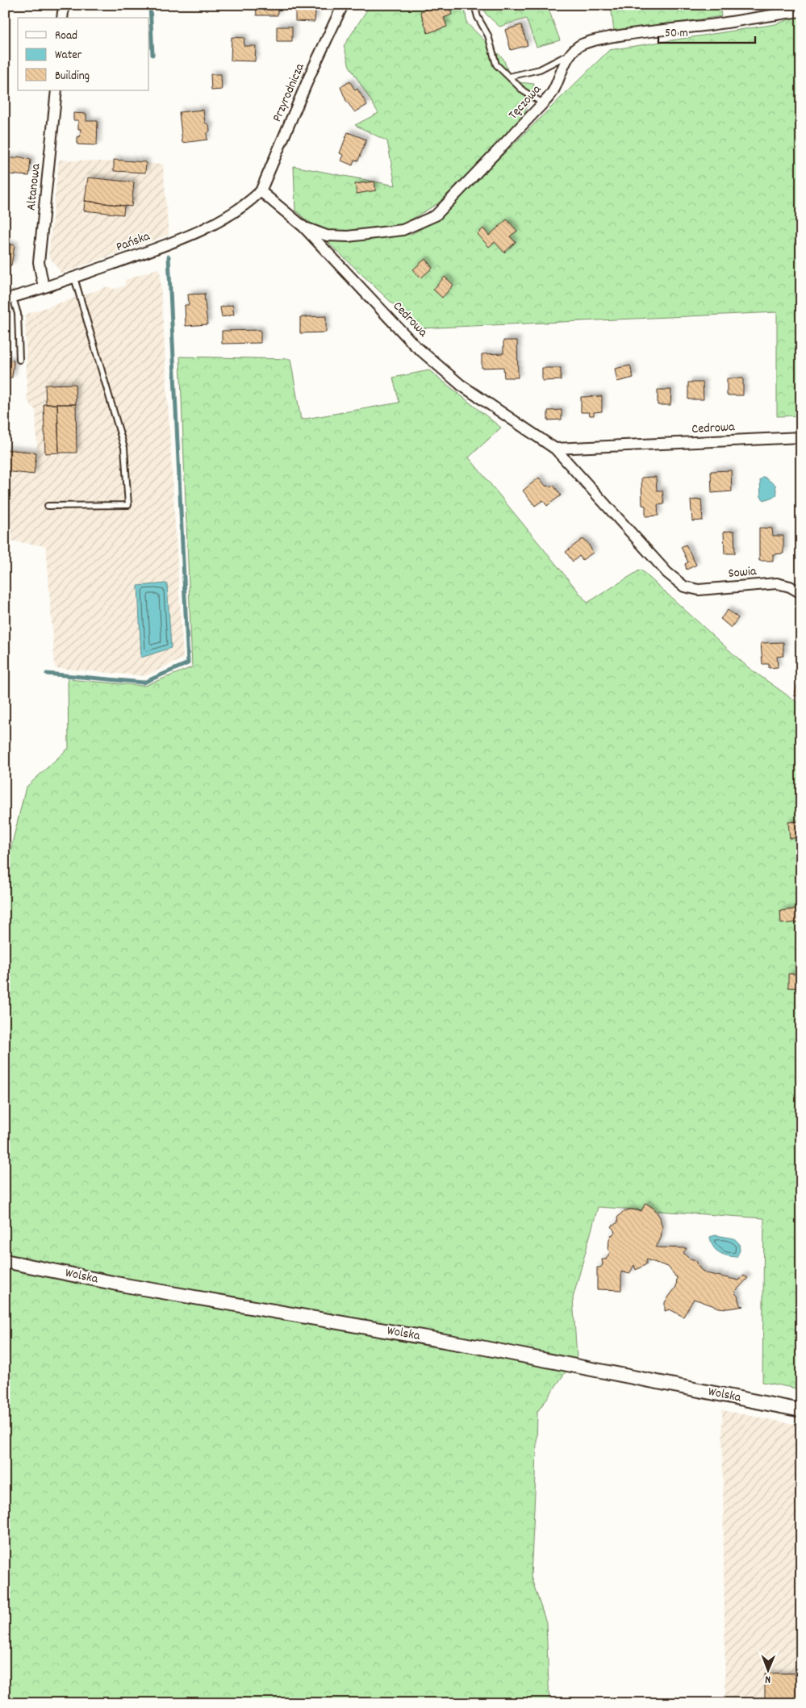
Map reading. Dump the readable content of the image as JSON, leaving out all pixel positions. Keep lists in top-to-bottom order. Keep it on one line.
{"streets":{"street":["Przyrodnicza","Tęczowa","Altanowa","Pańska","Cedrowa","Sowia","Wolska"]},"crossings":[["Przyrodnicza","Pańska"],["Przyrodnicza","Cedrowa"],["Tęczowa","Cedrowa"],["Altanowa","Pańska"],["Pańska","Cedrowa"],["Cedrowa","Sowia"]],"legend":["Road","Water","Building"],"scale_bar":"50 m","north":"bottom"}
